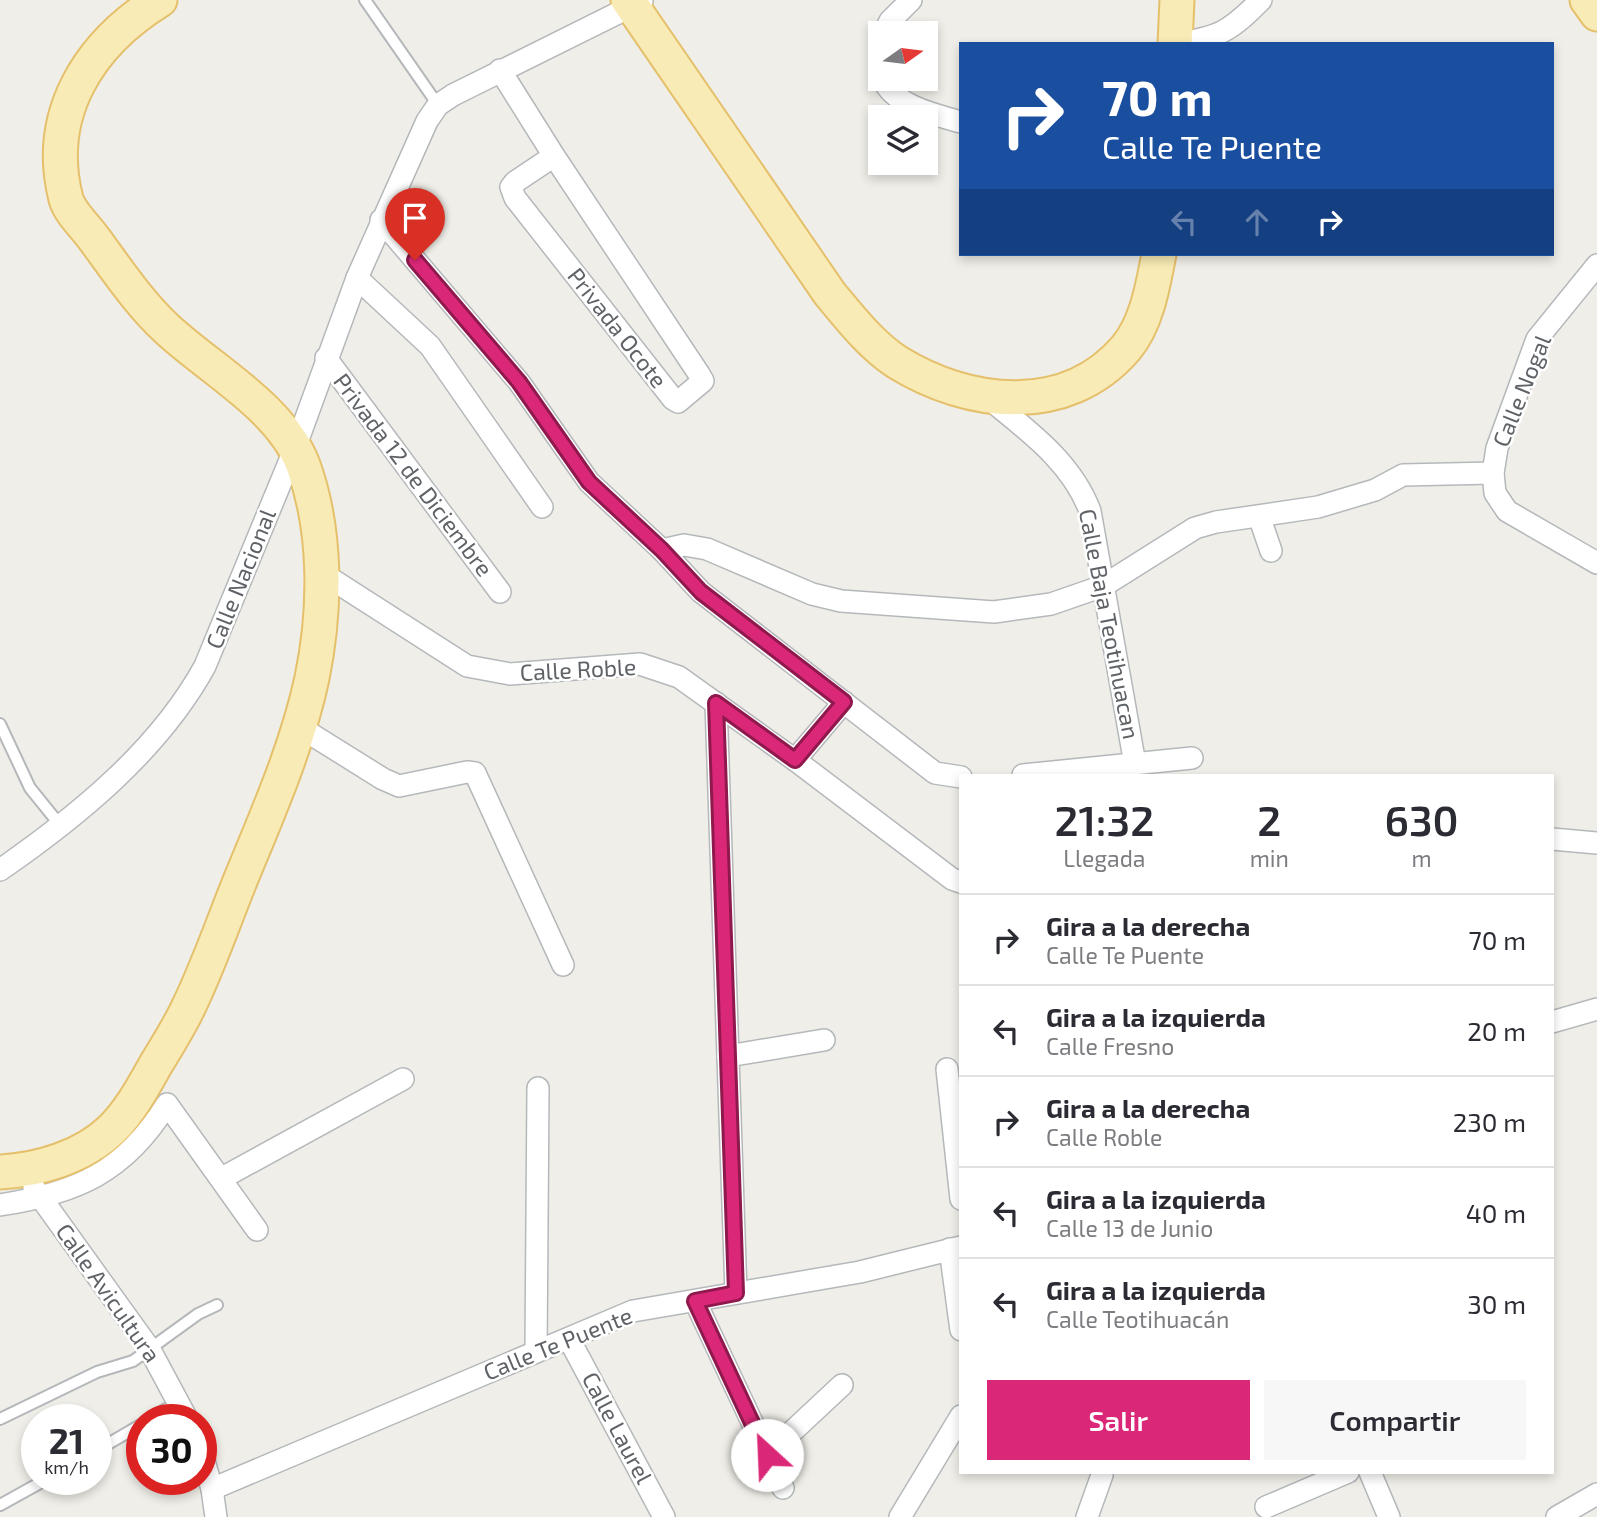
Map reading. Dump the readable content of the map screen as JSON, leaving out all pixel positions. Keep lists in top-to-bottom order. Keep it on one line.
{"streets":{"street":["Privada Ocote","Calle Nogal","Privada 12 de Diciembre","Calle Nacional","Calle Baja Teotihuacan","Calle Roble","Calle Avicultura","Calle Te Puente","Calle Laurel"]},"crossings":[["Privada 12 de Diciembre","Calle Nacional"],["Calle Te Puente","Calle Laurel"]],"north":"right","page":{"turn":["70 m","Calle Te Puente"],"eta":["21:32","Llegada","2","min","630","m"],"list":[{"name":"Gira a la derecha","note":"Calle Te Puente","value":"70 m"},{"name":"Gira a la izquierda","note":"Calle Fresno","value":"20 m"},{"name":"Gira a la derecha","note":"Calle Roble","value":"230 m"},{"name":"Gira a la izquierda","note":"Calle 13 de Junio","value":"40 m"},{"name":"Gira a la izquierda","note":"Calle Teotihuacán","value":"30 m"}],"buttons":["Salir","Compartir"],"speed":"21 km/h","limit":"30"}}
